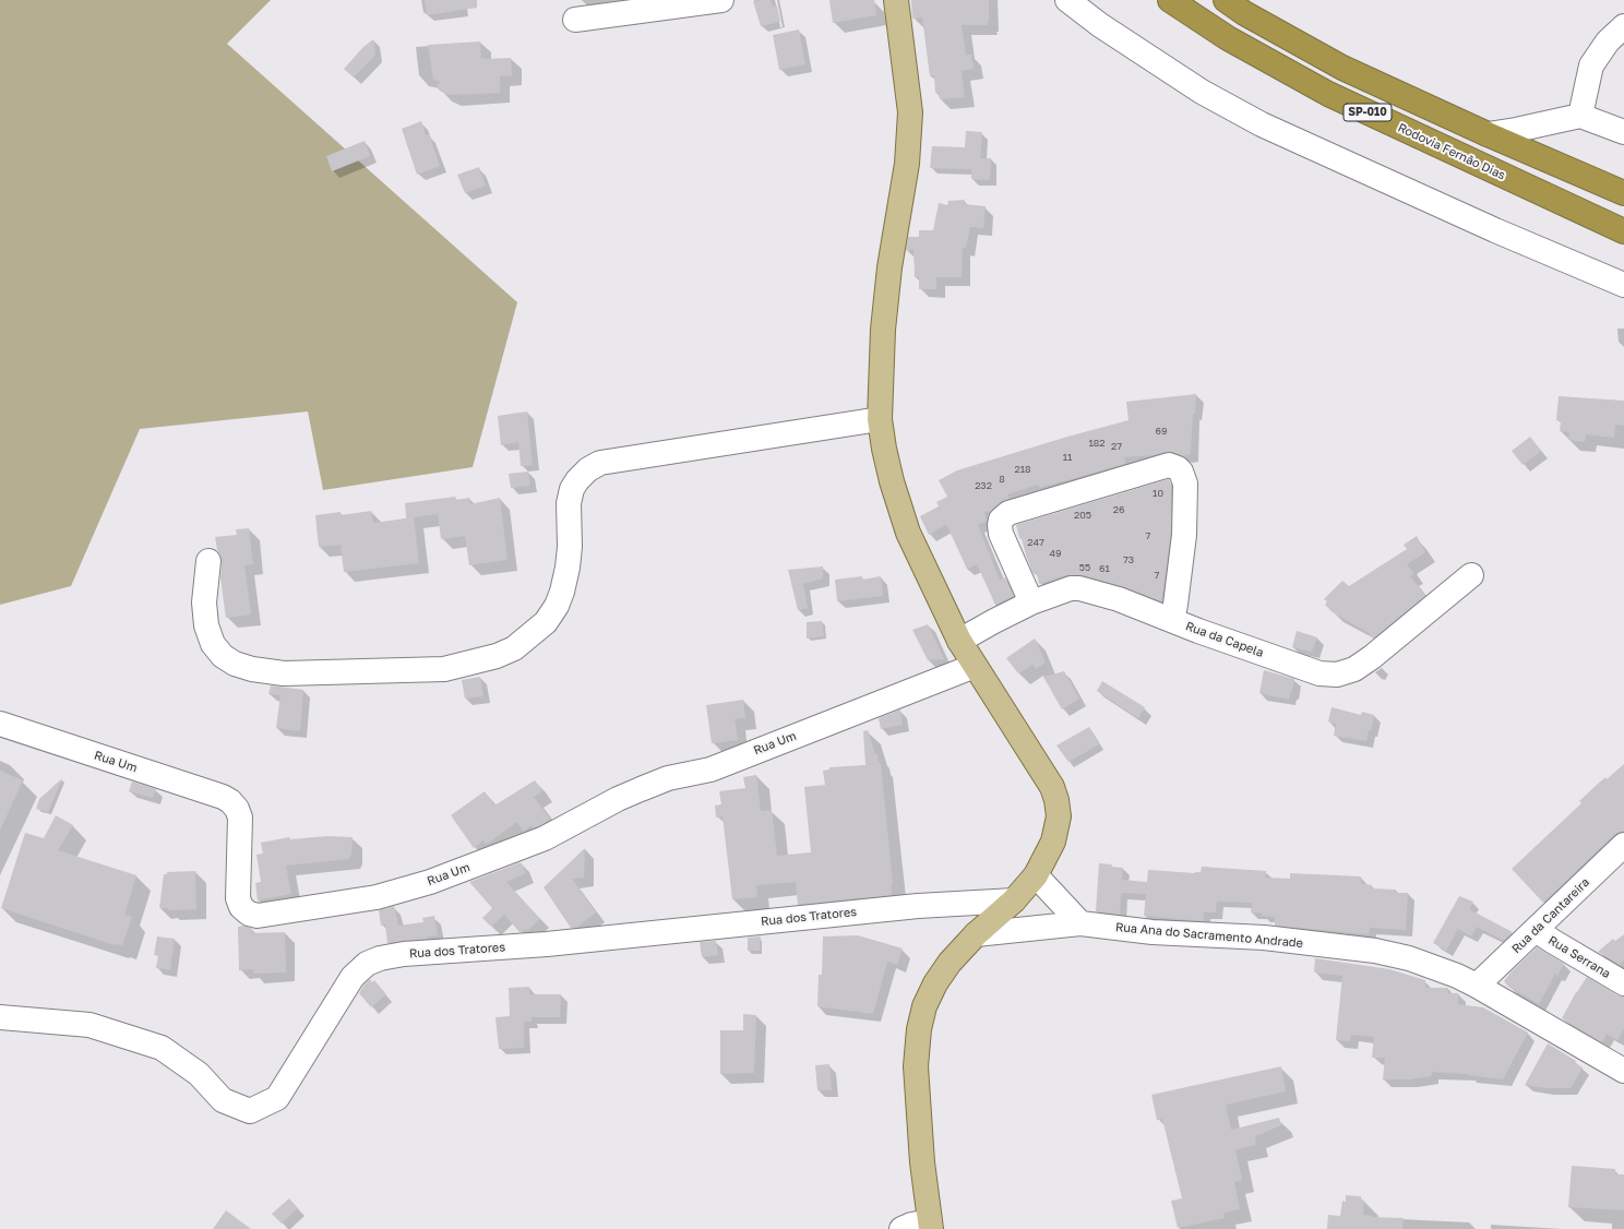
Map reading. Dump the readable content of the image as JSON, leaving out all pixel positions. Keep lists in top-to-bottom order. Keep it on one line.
{"streets":{"highway":["SP-010","Rodovia Fernão Dias"],"street":["Rua da Capela","Rua Um","Rua da Cantareira","Rua dos Tratores","Rua Ana do Sacramento Andrade","Rua Serrana"]},"crossings":[["Rua da Cantareira","Rua Ana do Sacramento Andrade"],["Rua da Cantareira","Rua Serrana"]],"house_numbers":["69","182","27","11","218","8","232","10","26","205","7","247","49","73","55","61","7"]}
